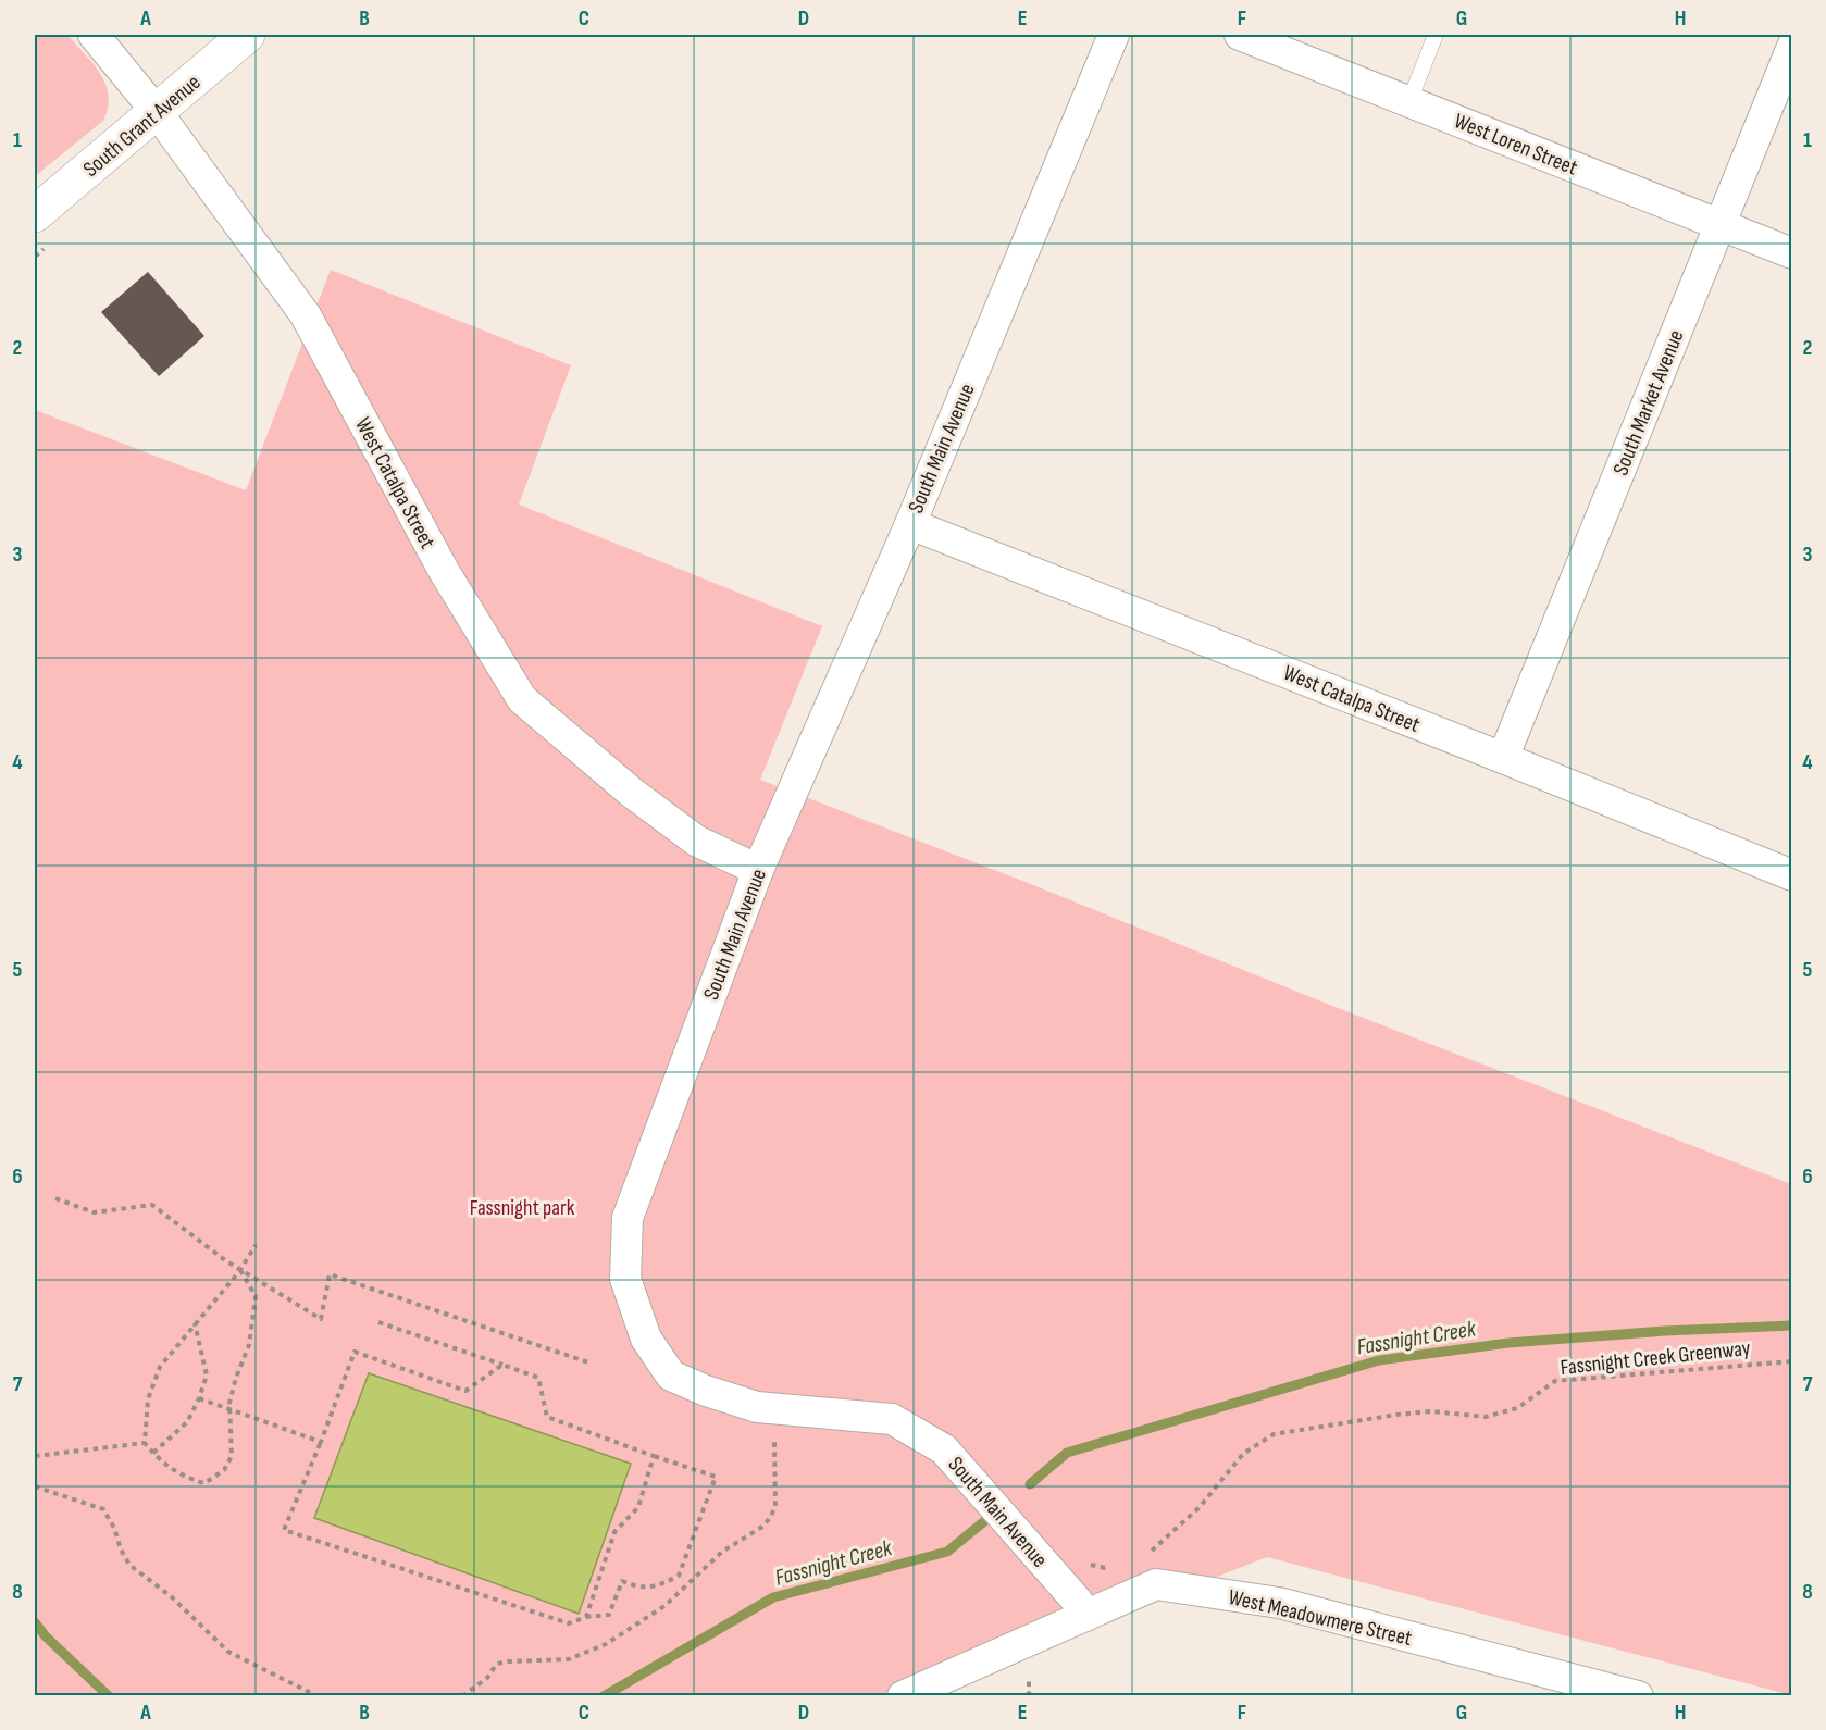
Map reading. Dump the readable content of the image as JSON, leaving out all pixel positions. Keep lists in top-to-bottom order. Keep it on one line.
{"streets":{"main road":["South Grant Avenue"],"street":["West Loren Street","South Market Avenue","South Main Avenue","West Catalpa Street","West Meadowmere Street"],"path":["Fassnight Creek Greenway"]},"crossings":[["South Grant Avenue","West Catalpa Street"],["West Loren Street","South Market Avenue"],["South Market Avenue","West Catalpa Street"],["South Main Avenue","West Catalpa Street"],["South Main Avenue","West Meadowmere Street"]],"water":["Fassnight Creek"],"parks":["Fassnight park"],"grid":{"columns":["A","B","C","D","E","F","G","H"],"rows":["1","2","3","4","5","6","7","8"]}}
